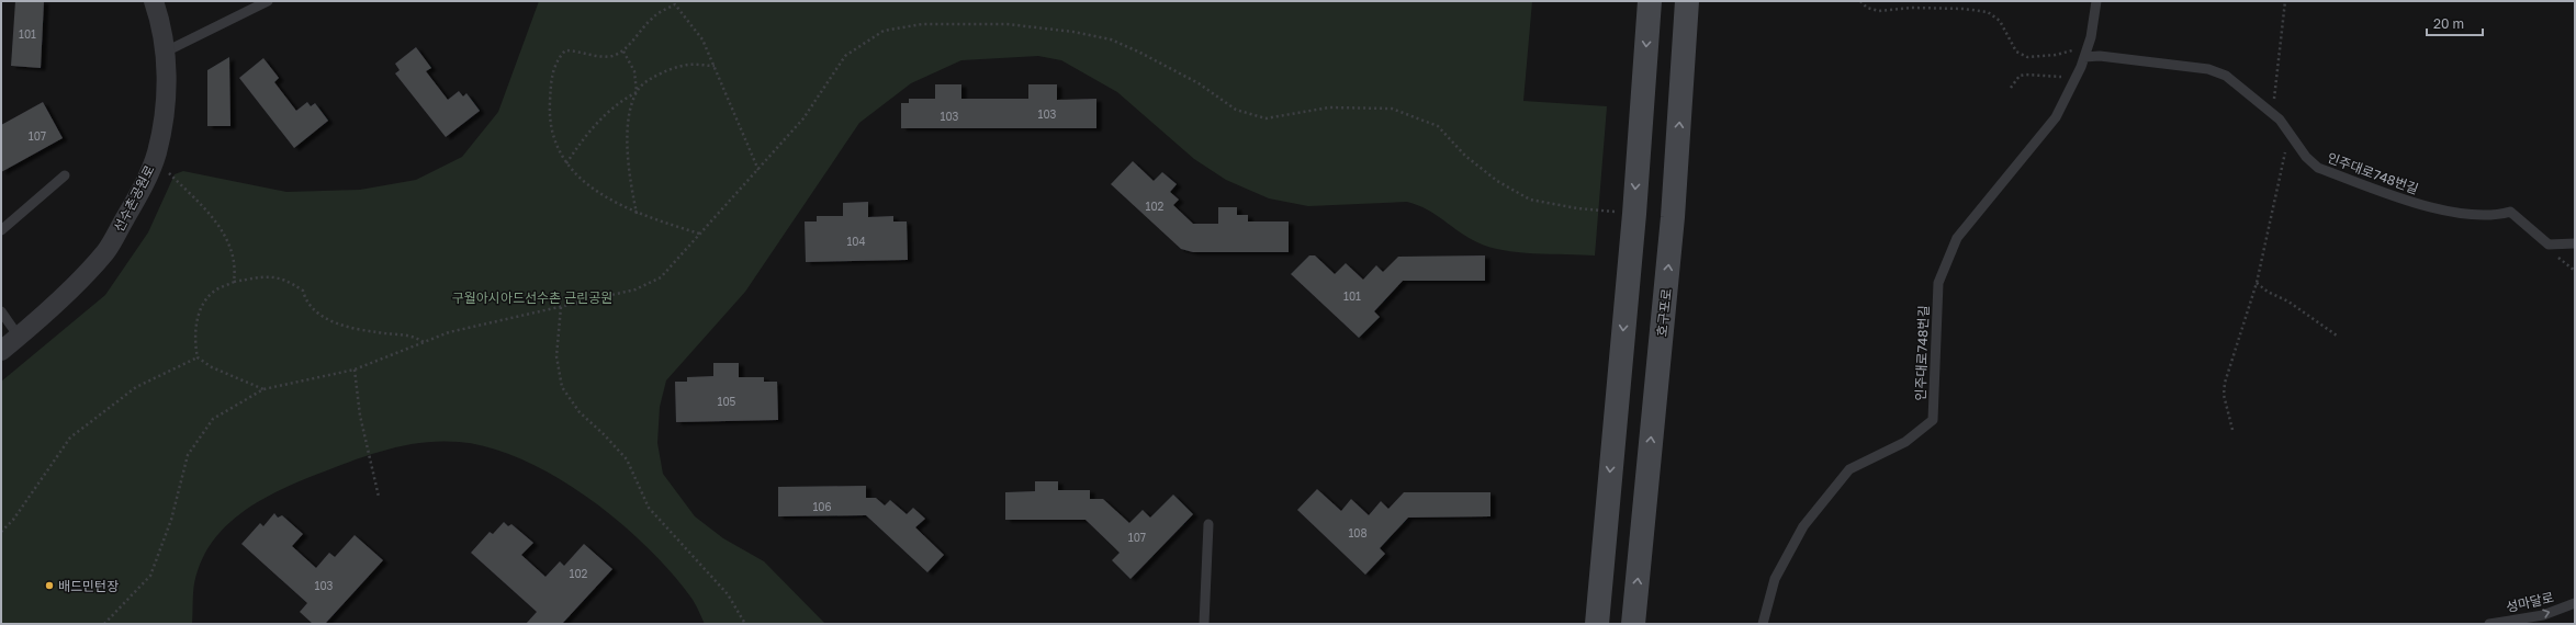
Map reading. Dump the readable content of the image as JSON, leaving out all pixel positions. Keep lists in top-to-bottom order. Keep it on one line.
{"streets":{"main road":["호구포로"],"street":["선수촌공원로"],"lane":["인주대로748번길","성마달로"]},"one_way":["성마달로"],"parks":["구월아시아드선수촌 근린공원"],"places":["배드민턴장"],"house_numbers":["101","103","103","107","102","104","101","105","106","108","107","102","103"],"scale_bar":"20 m"}
